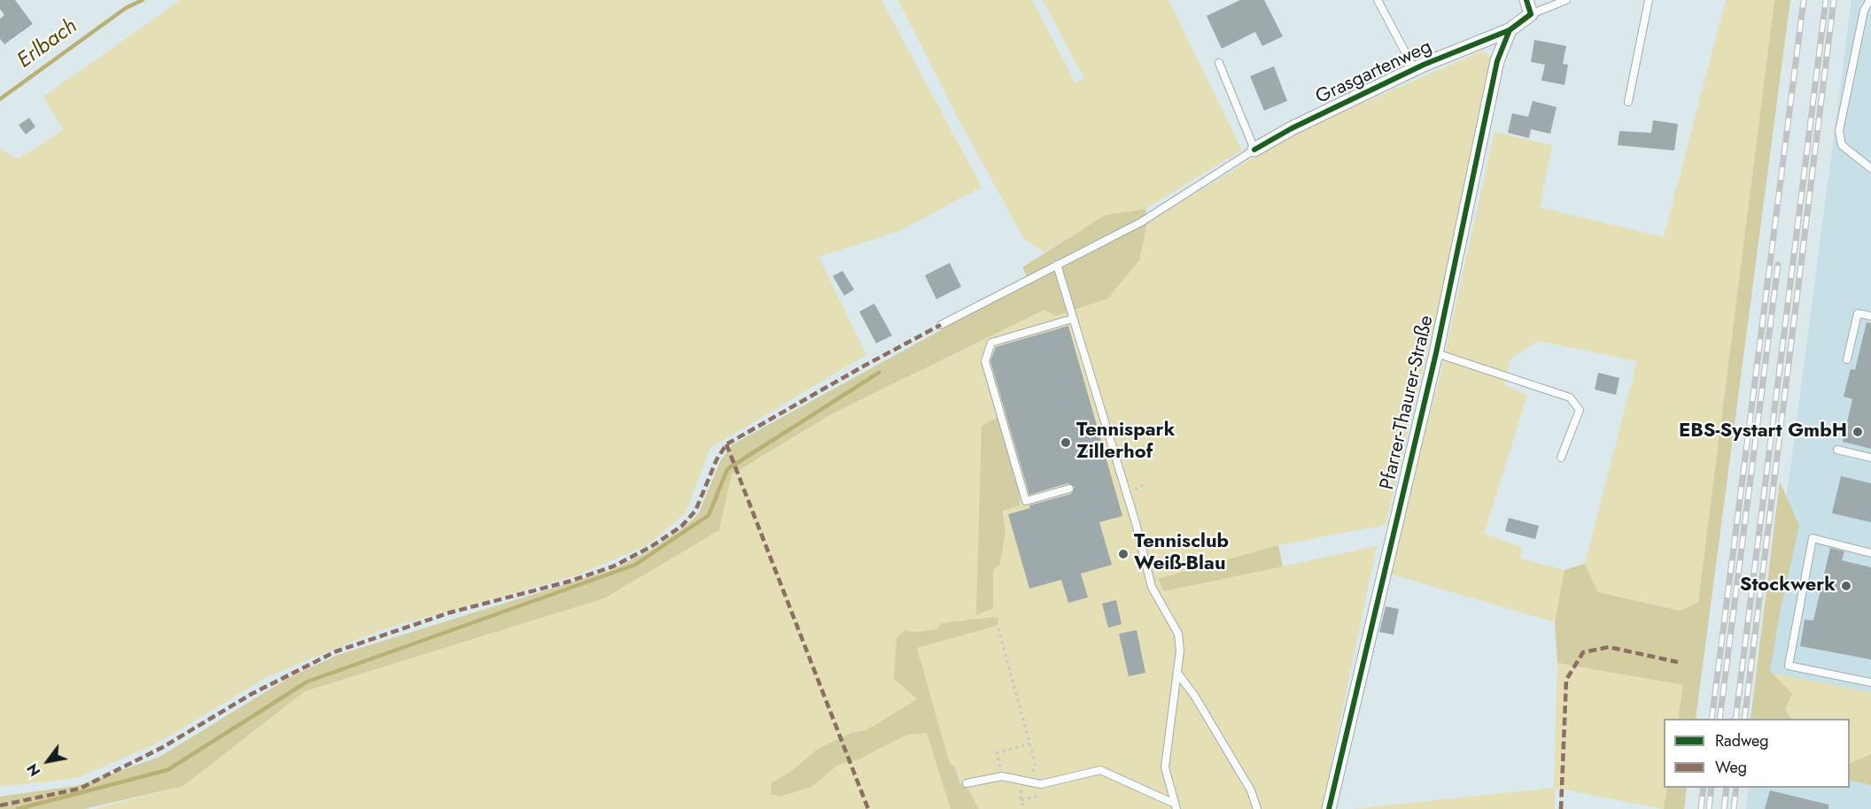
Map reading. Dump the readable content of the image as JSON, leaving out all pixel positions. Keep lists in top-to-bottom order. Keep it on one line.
{"streets":{"street":["Grasgartenweg","Pfarrer-Thaurer-Straße"]},"crossings":[["Grasgartenweg","Pfarrer-Thaurer-Straße"]],"water":["Erlbach"],"places":["EBS-Systart GmbH","Tennispark Zillerhof","Tennisclub Weiß-Blau","Stockwerk"],"legend":["Radweg","Weg"],"north":"bottom left"}
